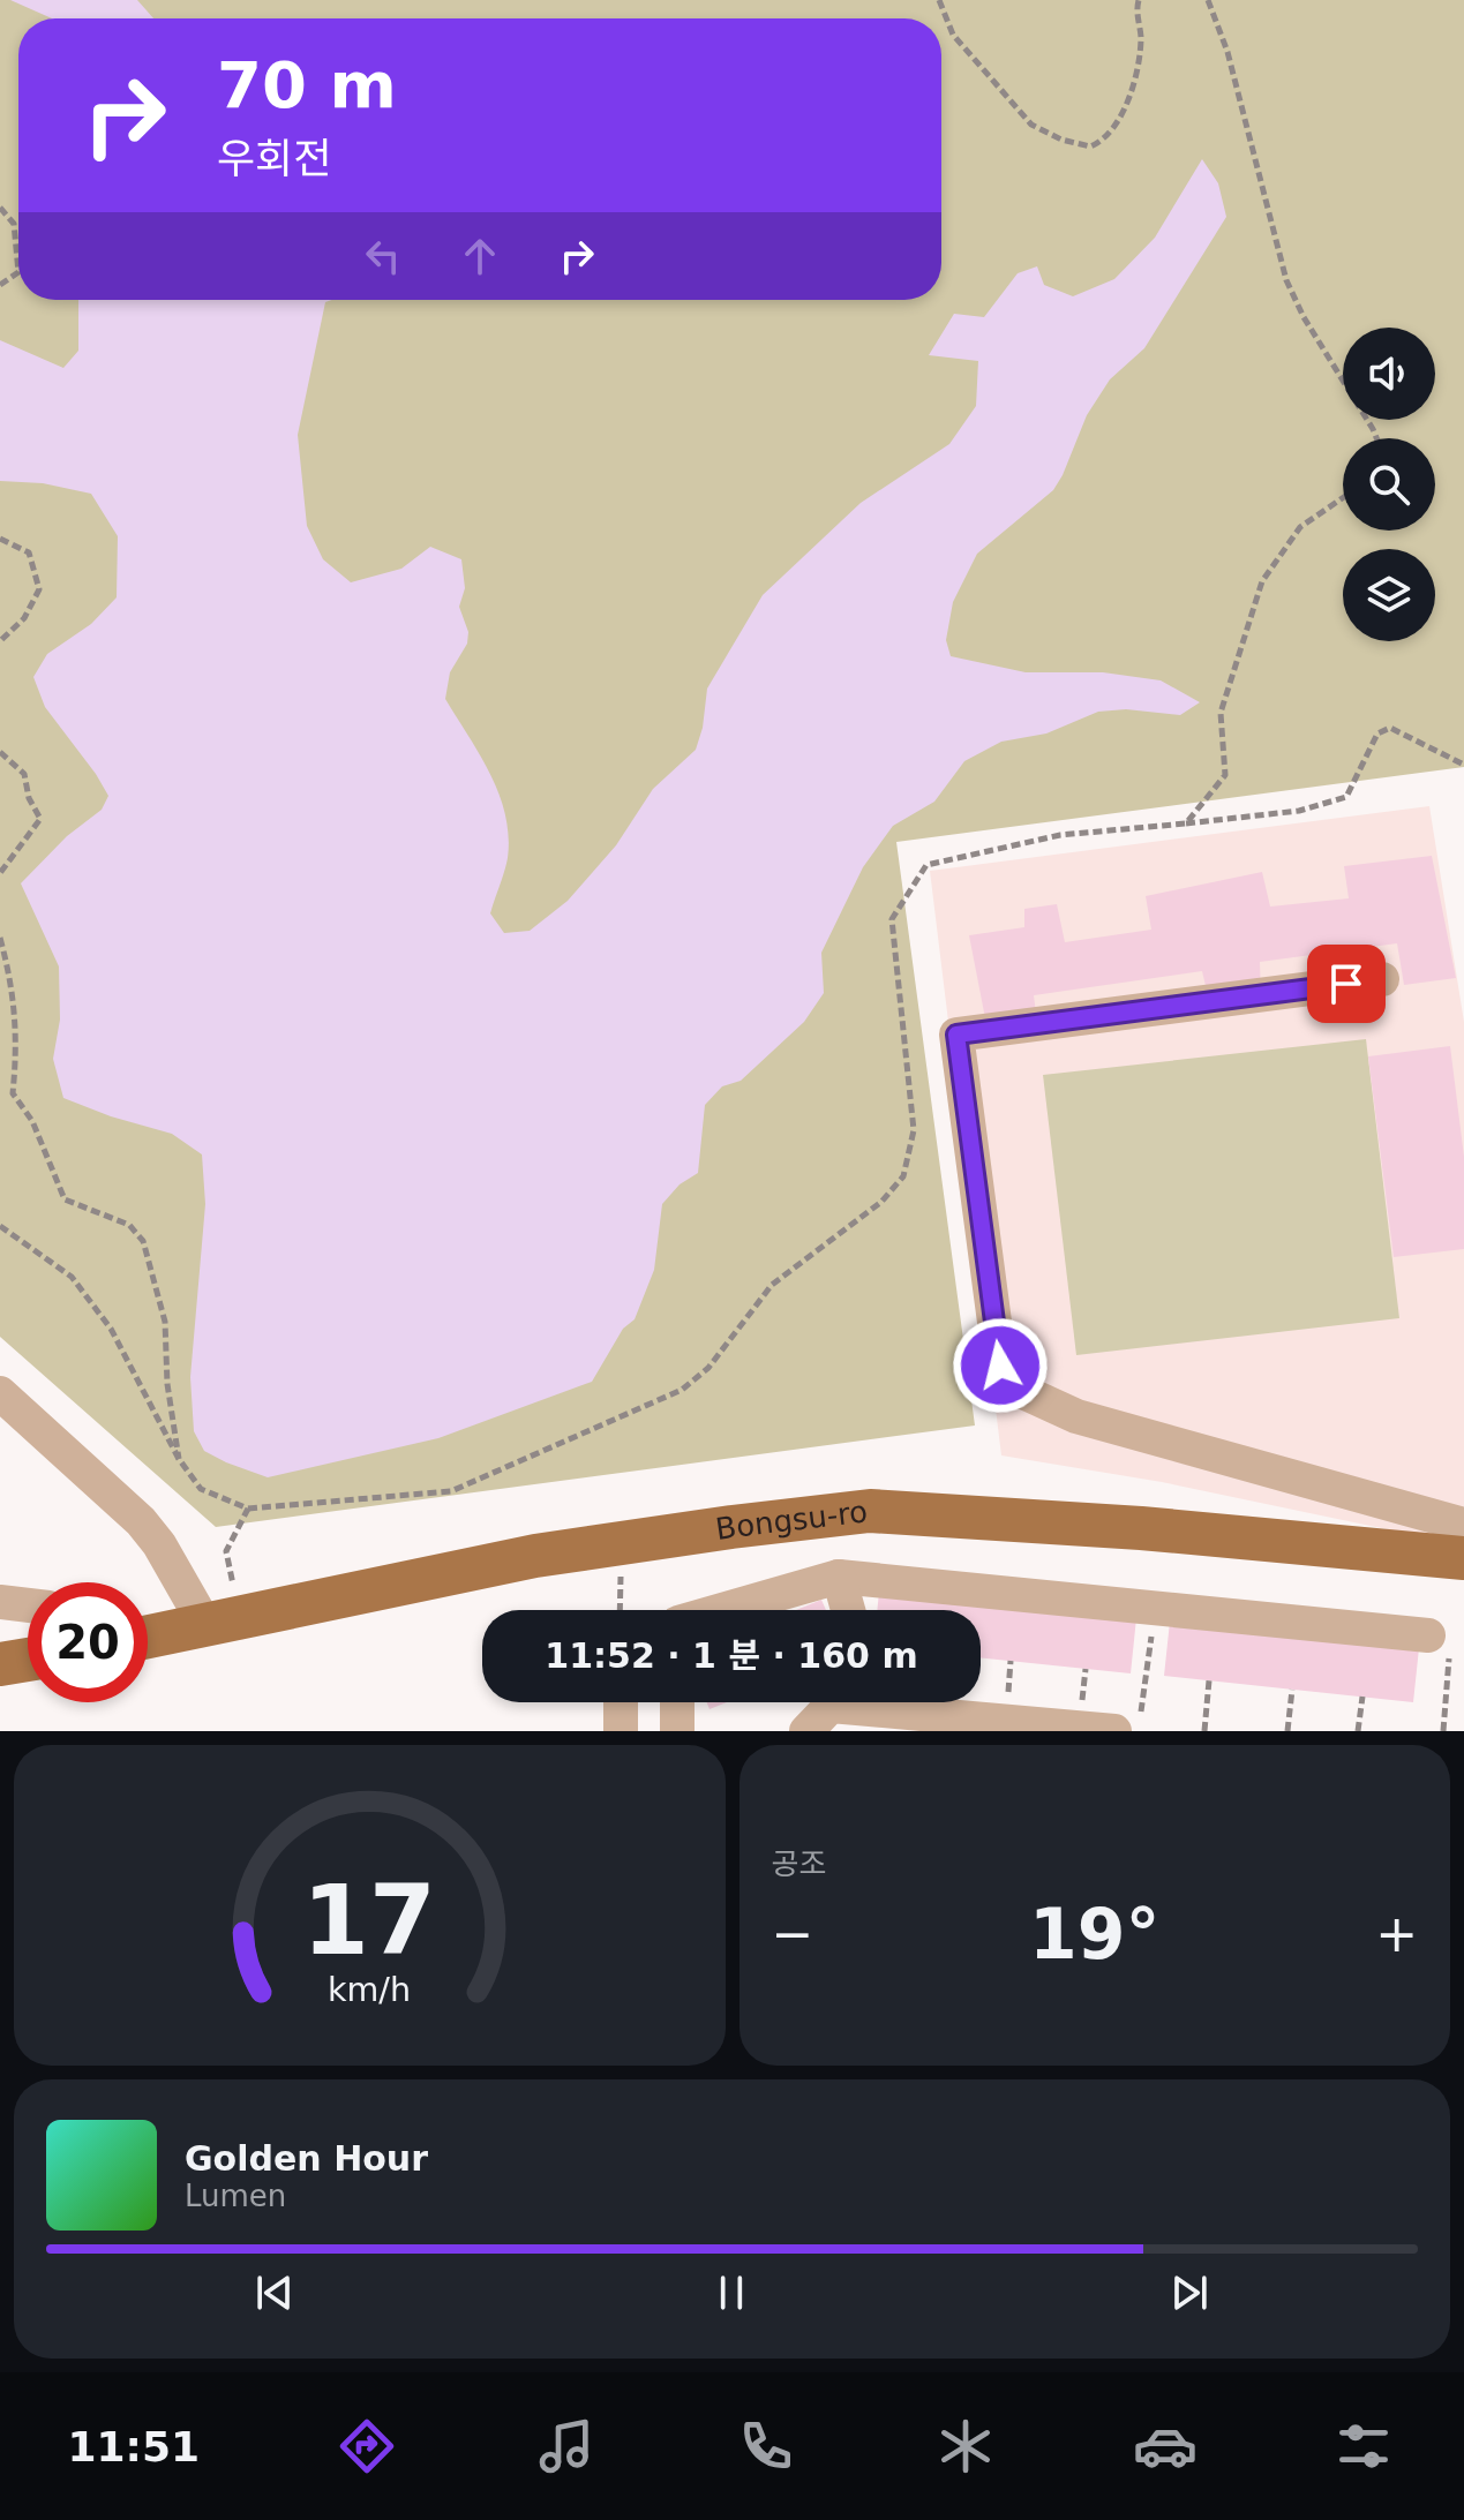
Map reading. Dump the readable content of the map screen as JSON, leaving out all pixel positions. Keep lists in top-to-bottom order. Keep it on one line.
{"streets":{"main road":["Bongsu-ro"]},"page":{"turn":["70 m","우회전"],"limit":"20","trip":"11:52 · 1 분 · 160 m","tile":"공조","heat":["−","19°","+"],"song":["Golden Hour","Lumen"],"tabs":"11:51","gauge":["17","km/h"]}}
